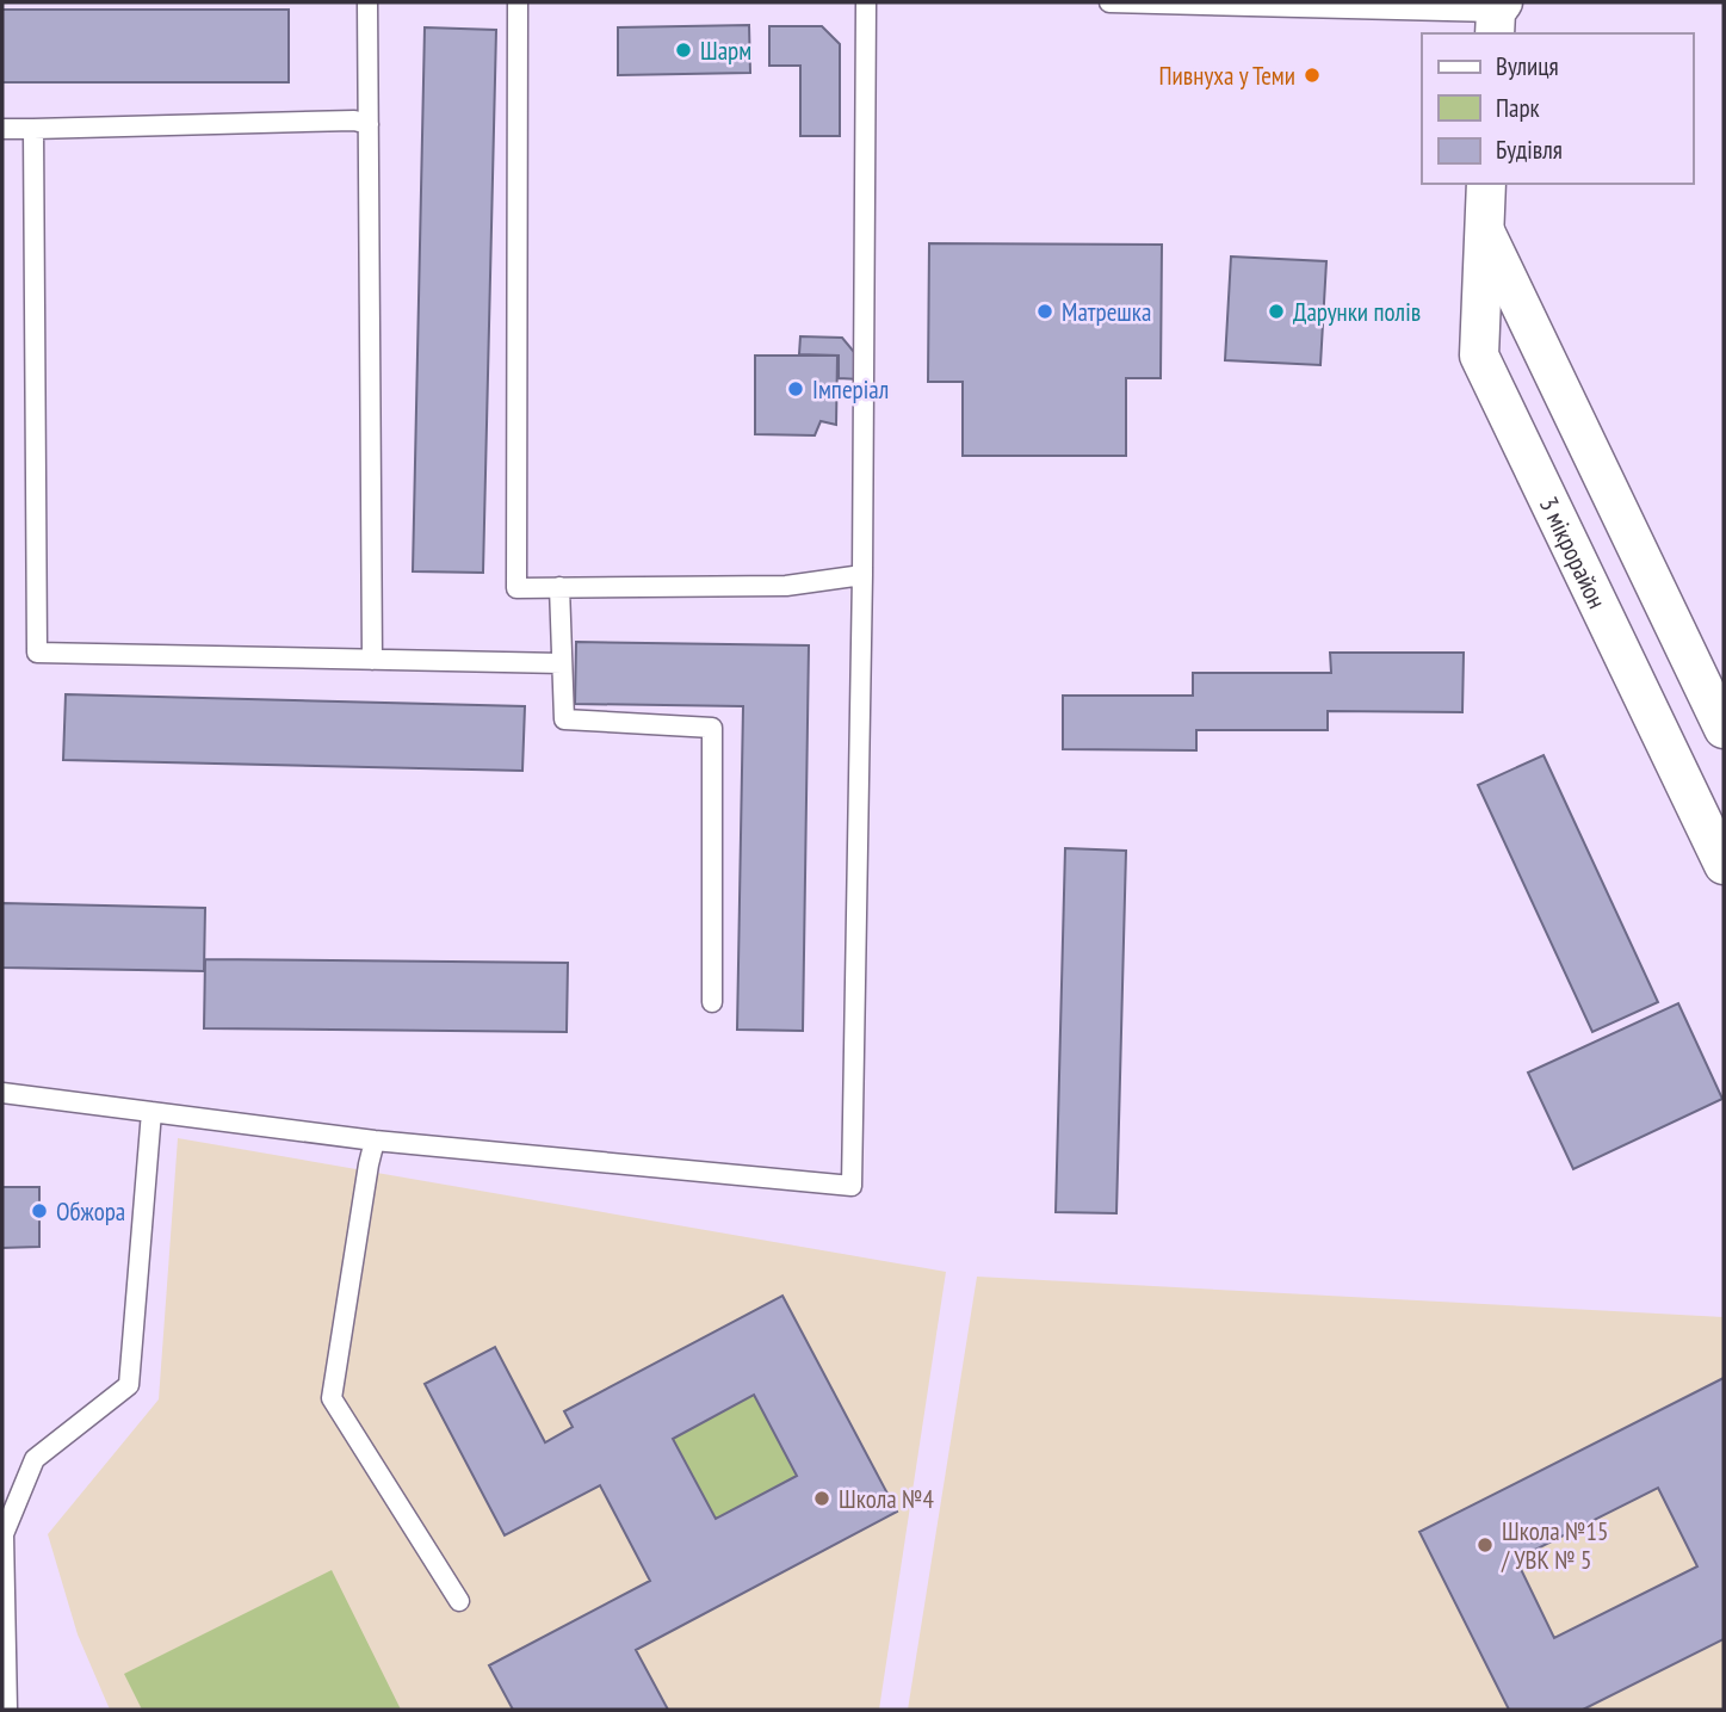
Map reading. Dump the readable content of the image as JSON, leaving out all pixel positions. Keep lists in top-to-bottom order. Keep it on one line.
{"streets":{"street":["3 мікрорайон"]},"places":["Шарм","Пивнуха у Теми","Матрешка","Дарунки полів","Імперіал","Обжора","Школа №4","Школа №15 / УВК № 5"],"legend":["Вулиця","Парк","Будівля"]}
